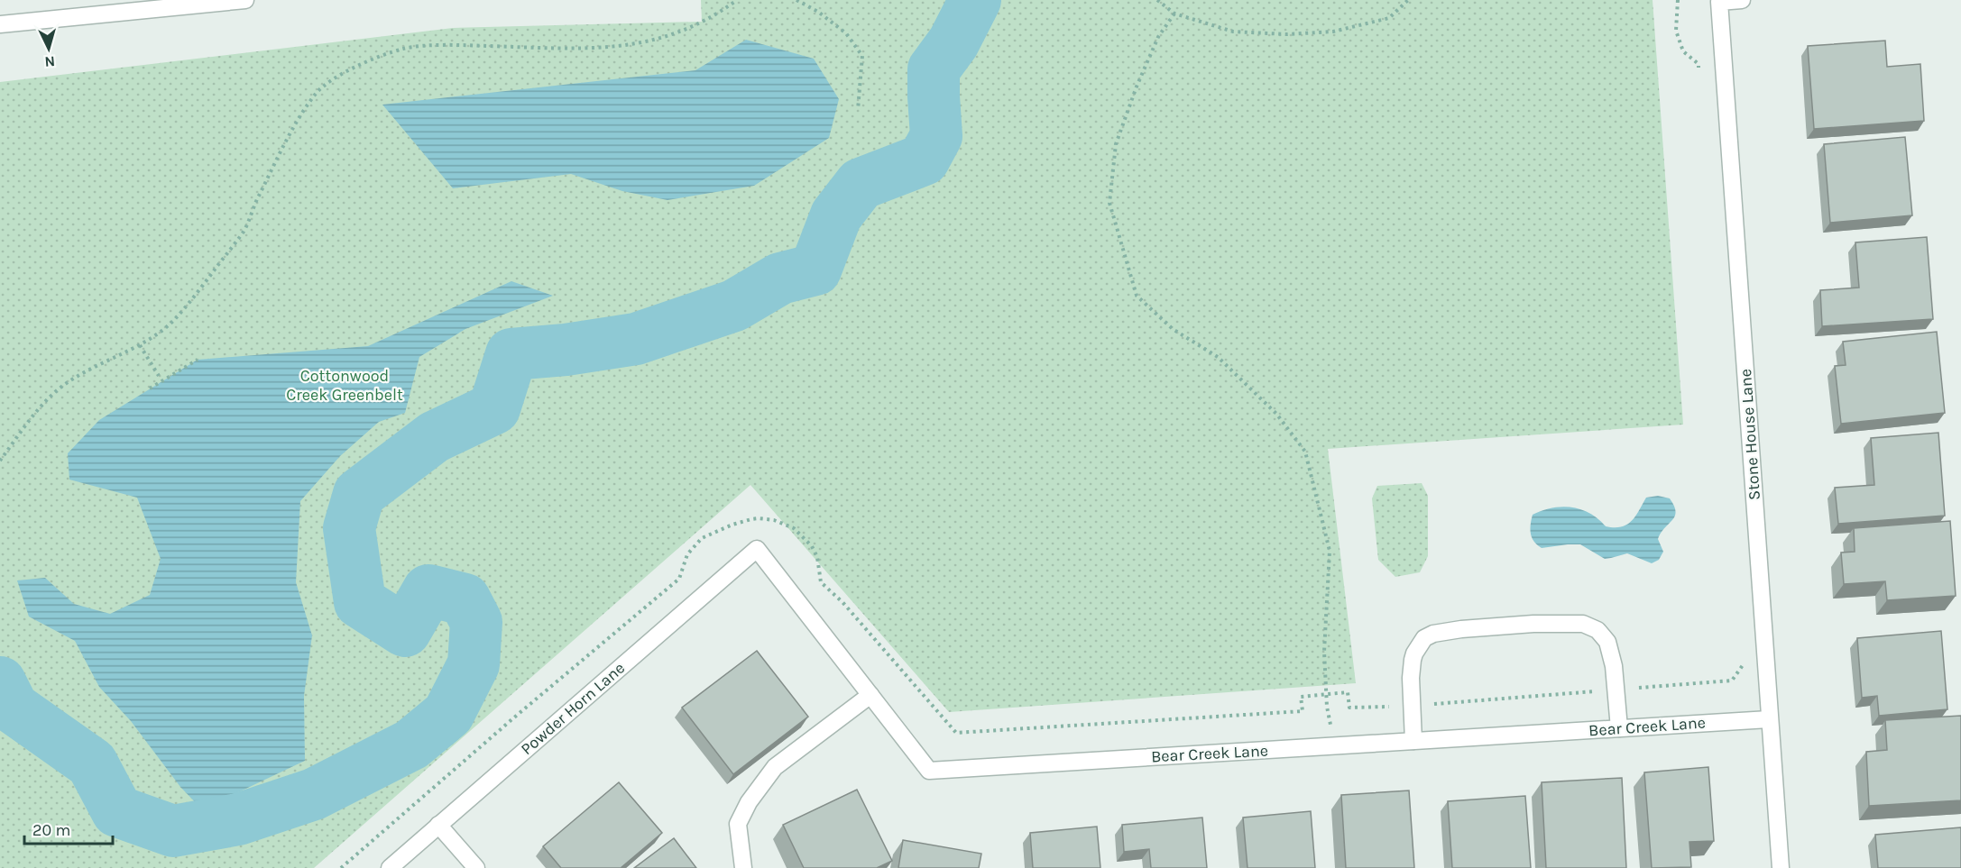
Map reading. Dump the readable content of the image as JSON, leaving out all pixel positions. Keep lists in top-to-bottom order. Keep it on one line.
{"streets":{"street":["Stone House Lane","Powder Horn Lane","Bear Creek Lane"]},"crossings":[["Stone House Lane","Bear Creek Lane"],["Powder Horn Lane","Bear Creek Lane"]],"parks":["Cottonwood Creek Greenbelt"],"scale_bar":"20 m","north":"bottom"}
